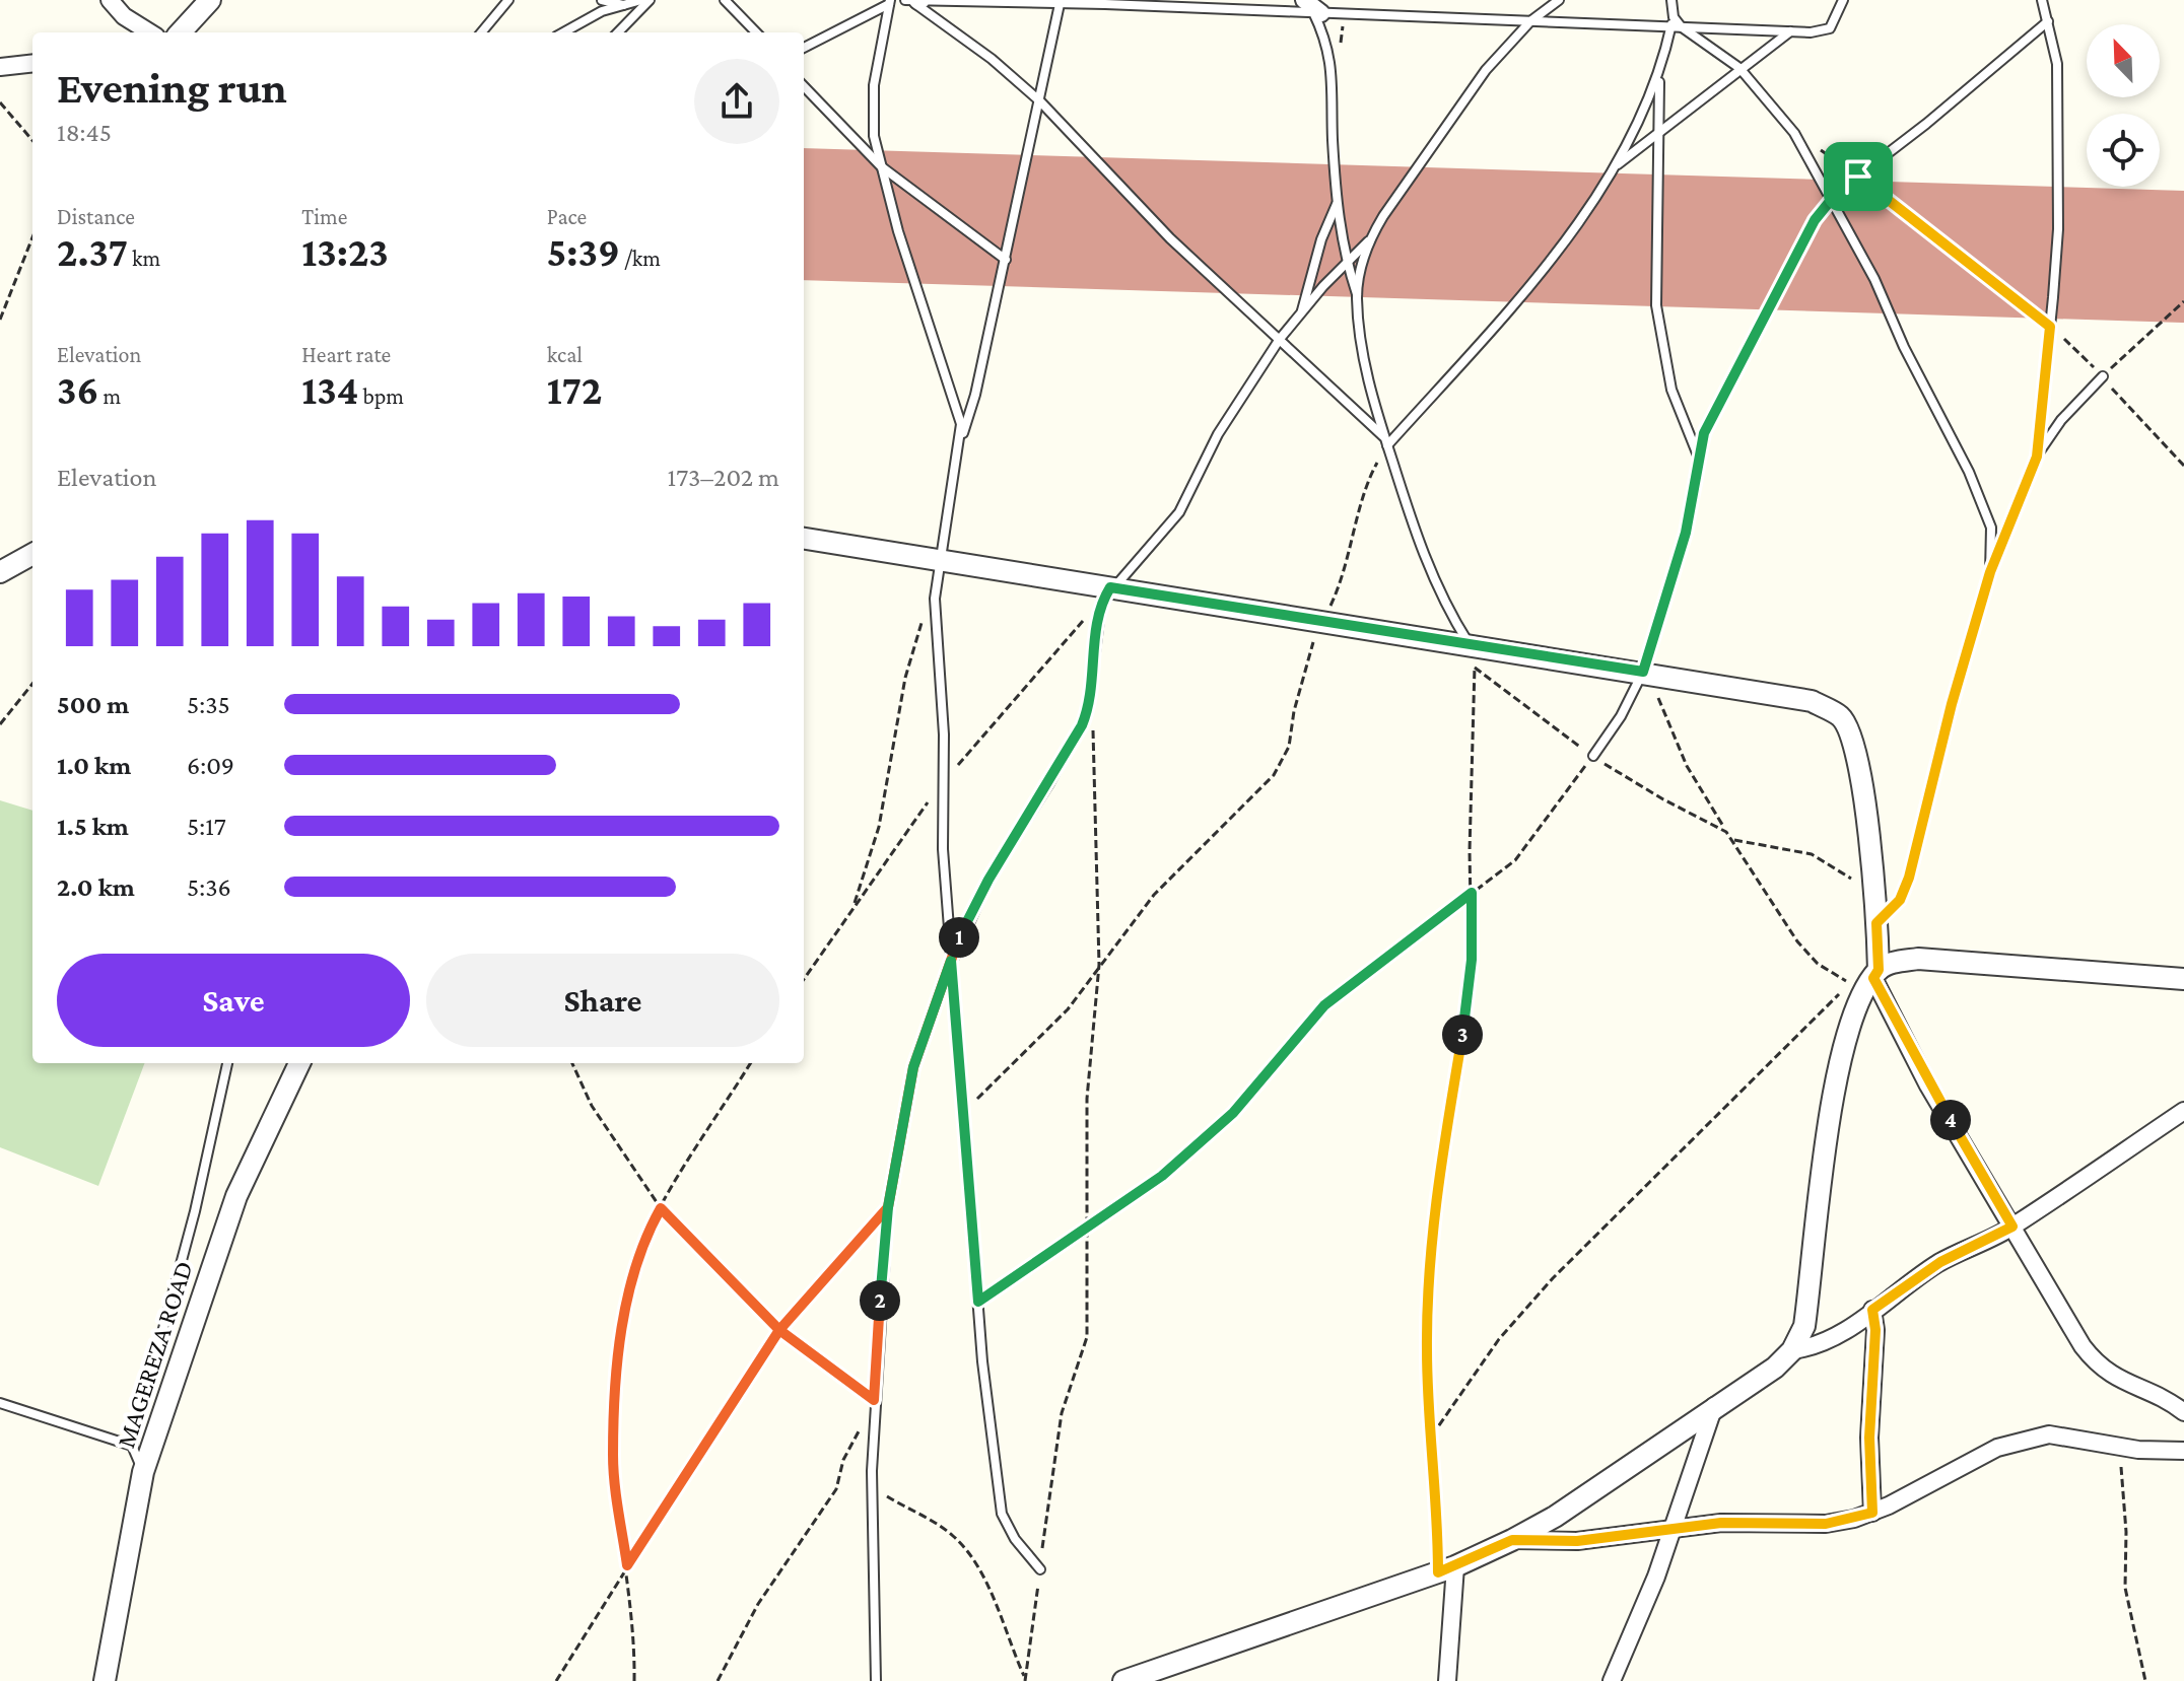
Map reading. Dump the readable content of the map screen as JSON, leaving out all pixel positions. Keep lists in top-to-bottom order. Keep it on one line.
{"streets":{"street":["MAGEREZA ROAD"]},"north":"top left","page":{"heading":["Evening run","18:45"],"stats":[["Distance","2.37 km"],["Time","13:23"],["Pace","5:39 /km"],["Elevation","36 m"],["Heart rate","134 bpm"],["kcal","172"]],"chart":["Elevation","173–202 m"],"list":[{"name":"500 m","note":"5:35"},{"name":"1.0 km","note":"6:09"},{"name":"1.5 km","note":"5:17"},{"name":"2.0 km","note":"5:36"}],"pins":["1","3","4","2"],"buttons":["Save","Share"]}}
